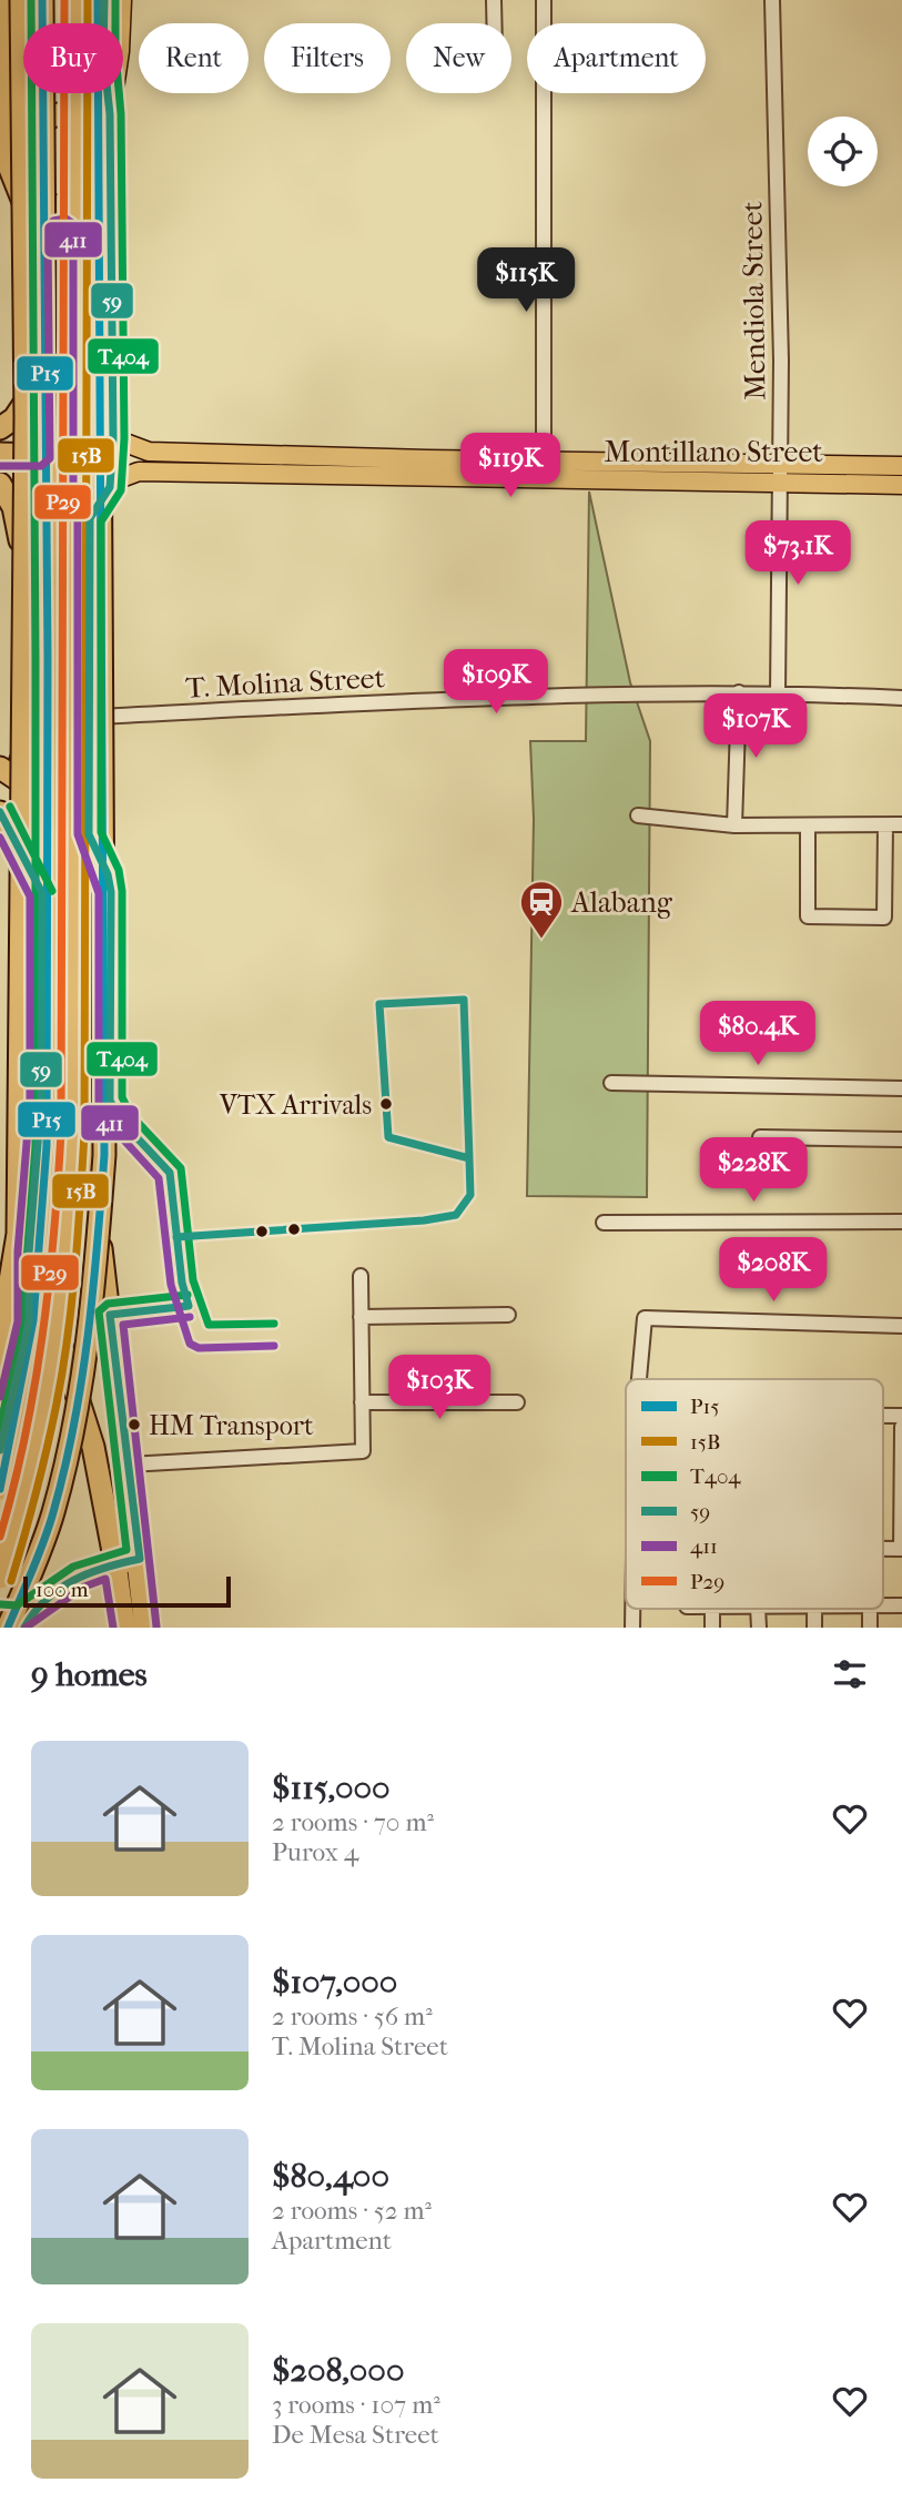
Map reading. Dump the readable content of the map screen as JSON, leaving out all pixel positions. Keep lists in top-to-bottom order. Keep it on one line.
{"streets":{"main road":["Montillano Street"],"street":["Mendiola Street","T. Molina Street"]},"crossings":[["Mendiola Street","Montillano Street"],["Mendiola Street","T. Molina Street"]],"places":{"station":["Alabang"],"other":["VTX Arrivals","HM Transport"]},"lines":["transit line P15","transit line 15B","transit line T404","transit line 59","transit line P29","transit line 411"],"legend":["P15","15B","T404","59","411","P29"],"scale_bar":"100 m","page":{"chip":["Buy","Rent","Filters","New","Apartment"],"price":["$115K","$119K","$73.1K","$109K","$107K","$80.4K","$228K","$208K","$103K"],"scale":"100 m","heading":"9 homes","list":[{"name":"$115,000","note":"2 rooms · 70 m² · Purox 4"},{"name":"$107,000","note":"2 rooms · 56 m² · T. Molina Street"},{"name":"$80,400","note":"2 rooms · 52 m² · Apartment"},{"name":"$208,000","note":"3 rooms · 107 m² · De Mesa Street"}]}}
